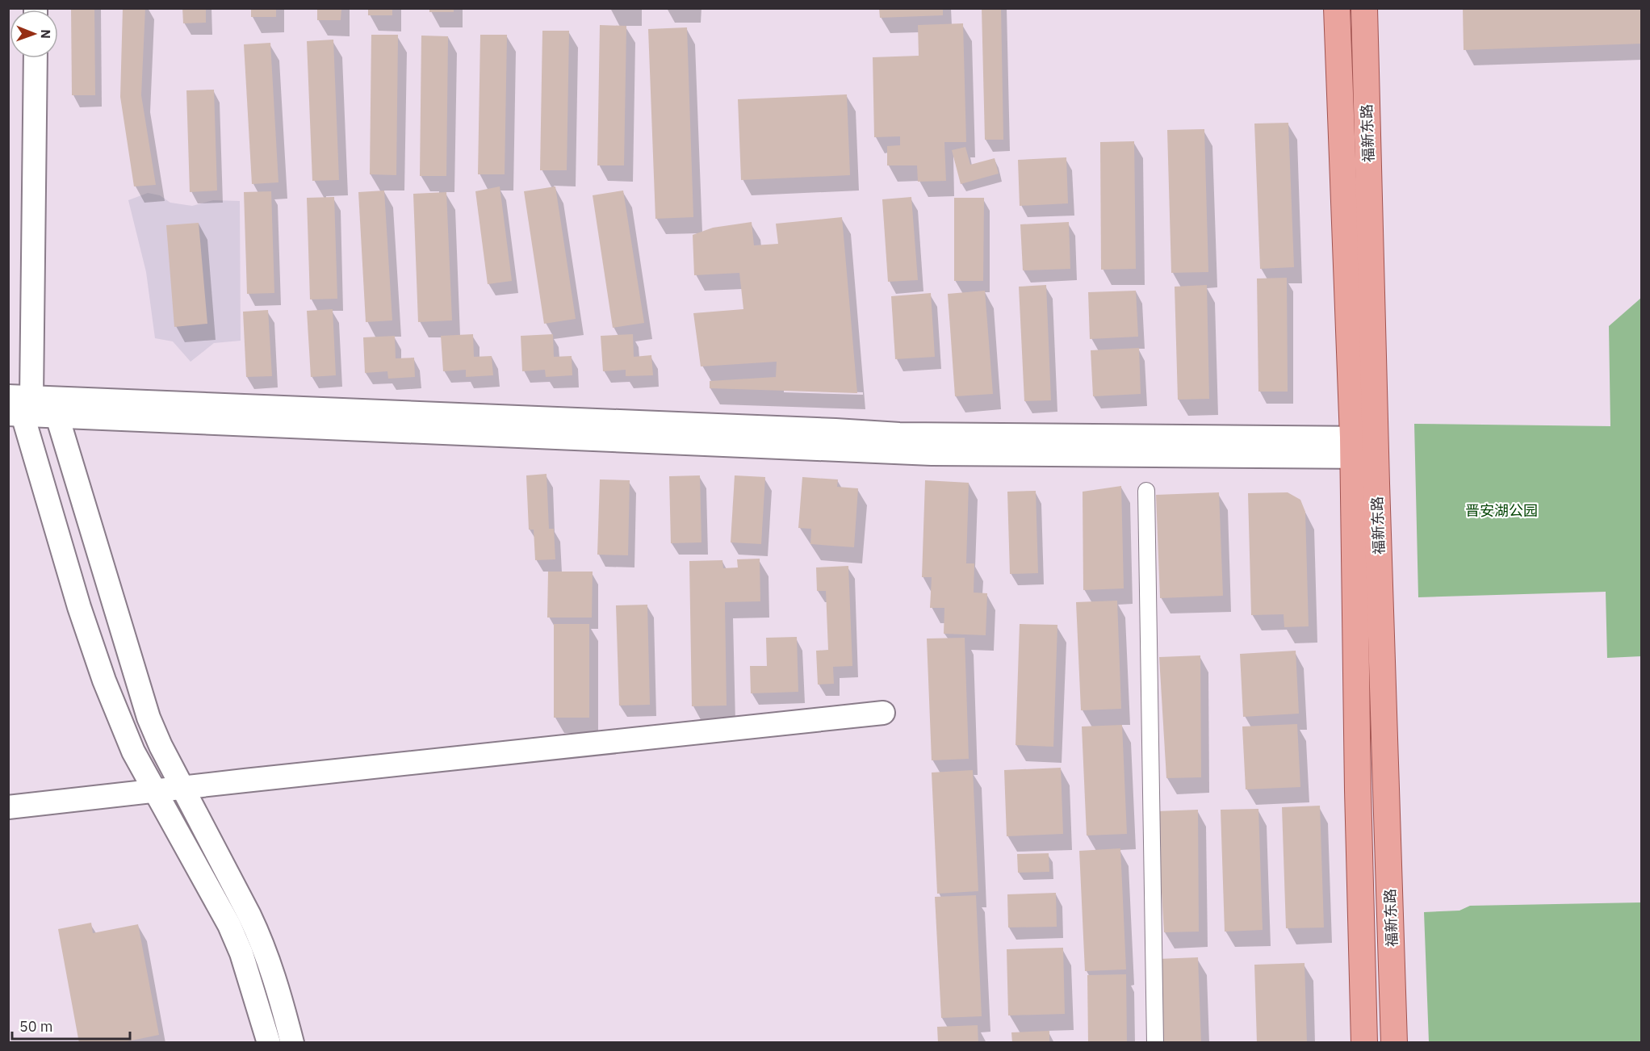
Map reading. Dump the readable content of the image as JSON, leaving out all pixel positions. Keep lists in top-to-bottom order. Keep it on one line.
{"streets":{"main road":["福新东路"]},"parks":["晋安湖公园"],"scale_bar":"50 m","north":"right"}
